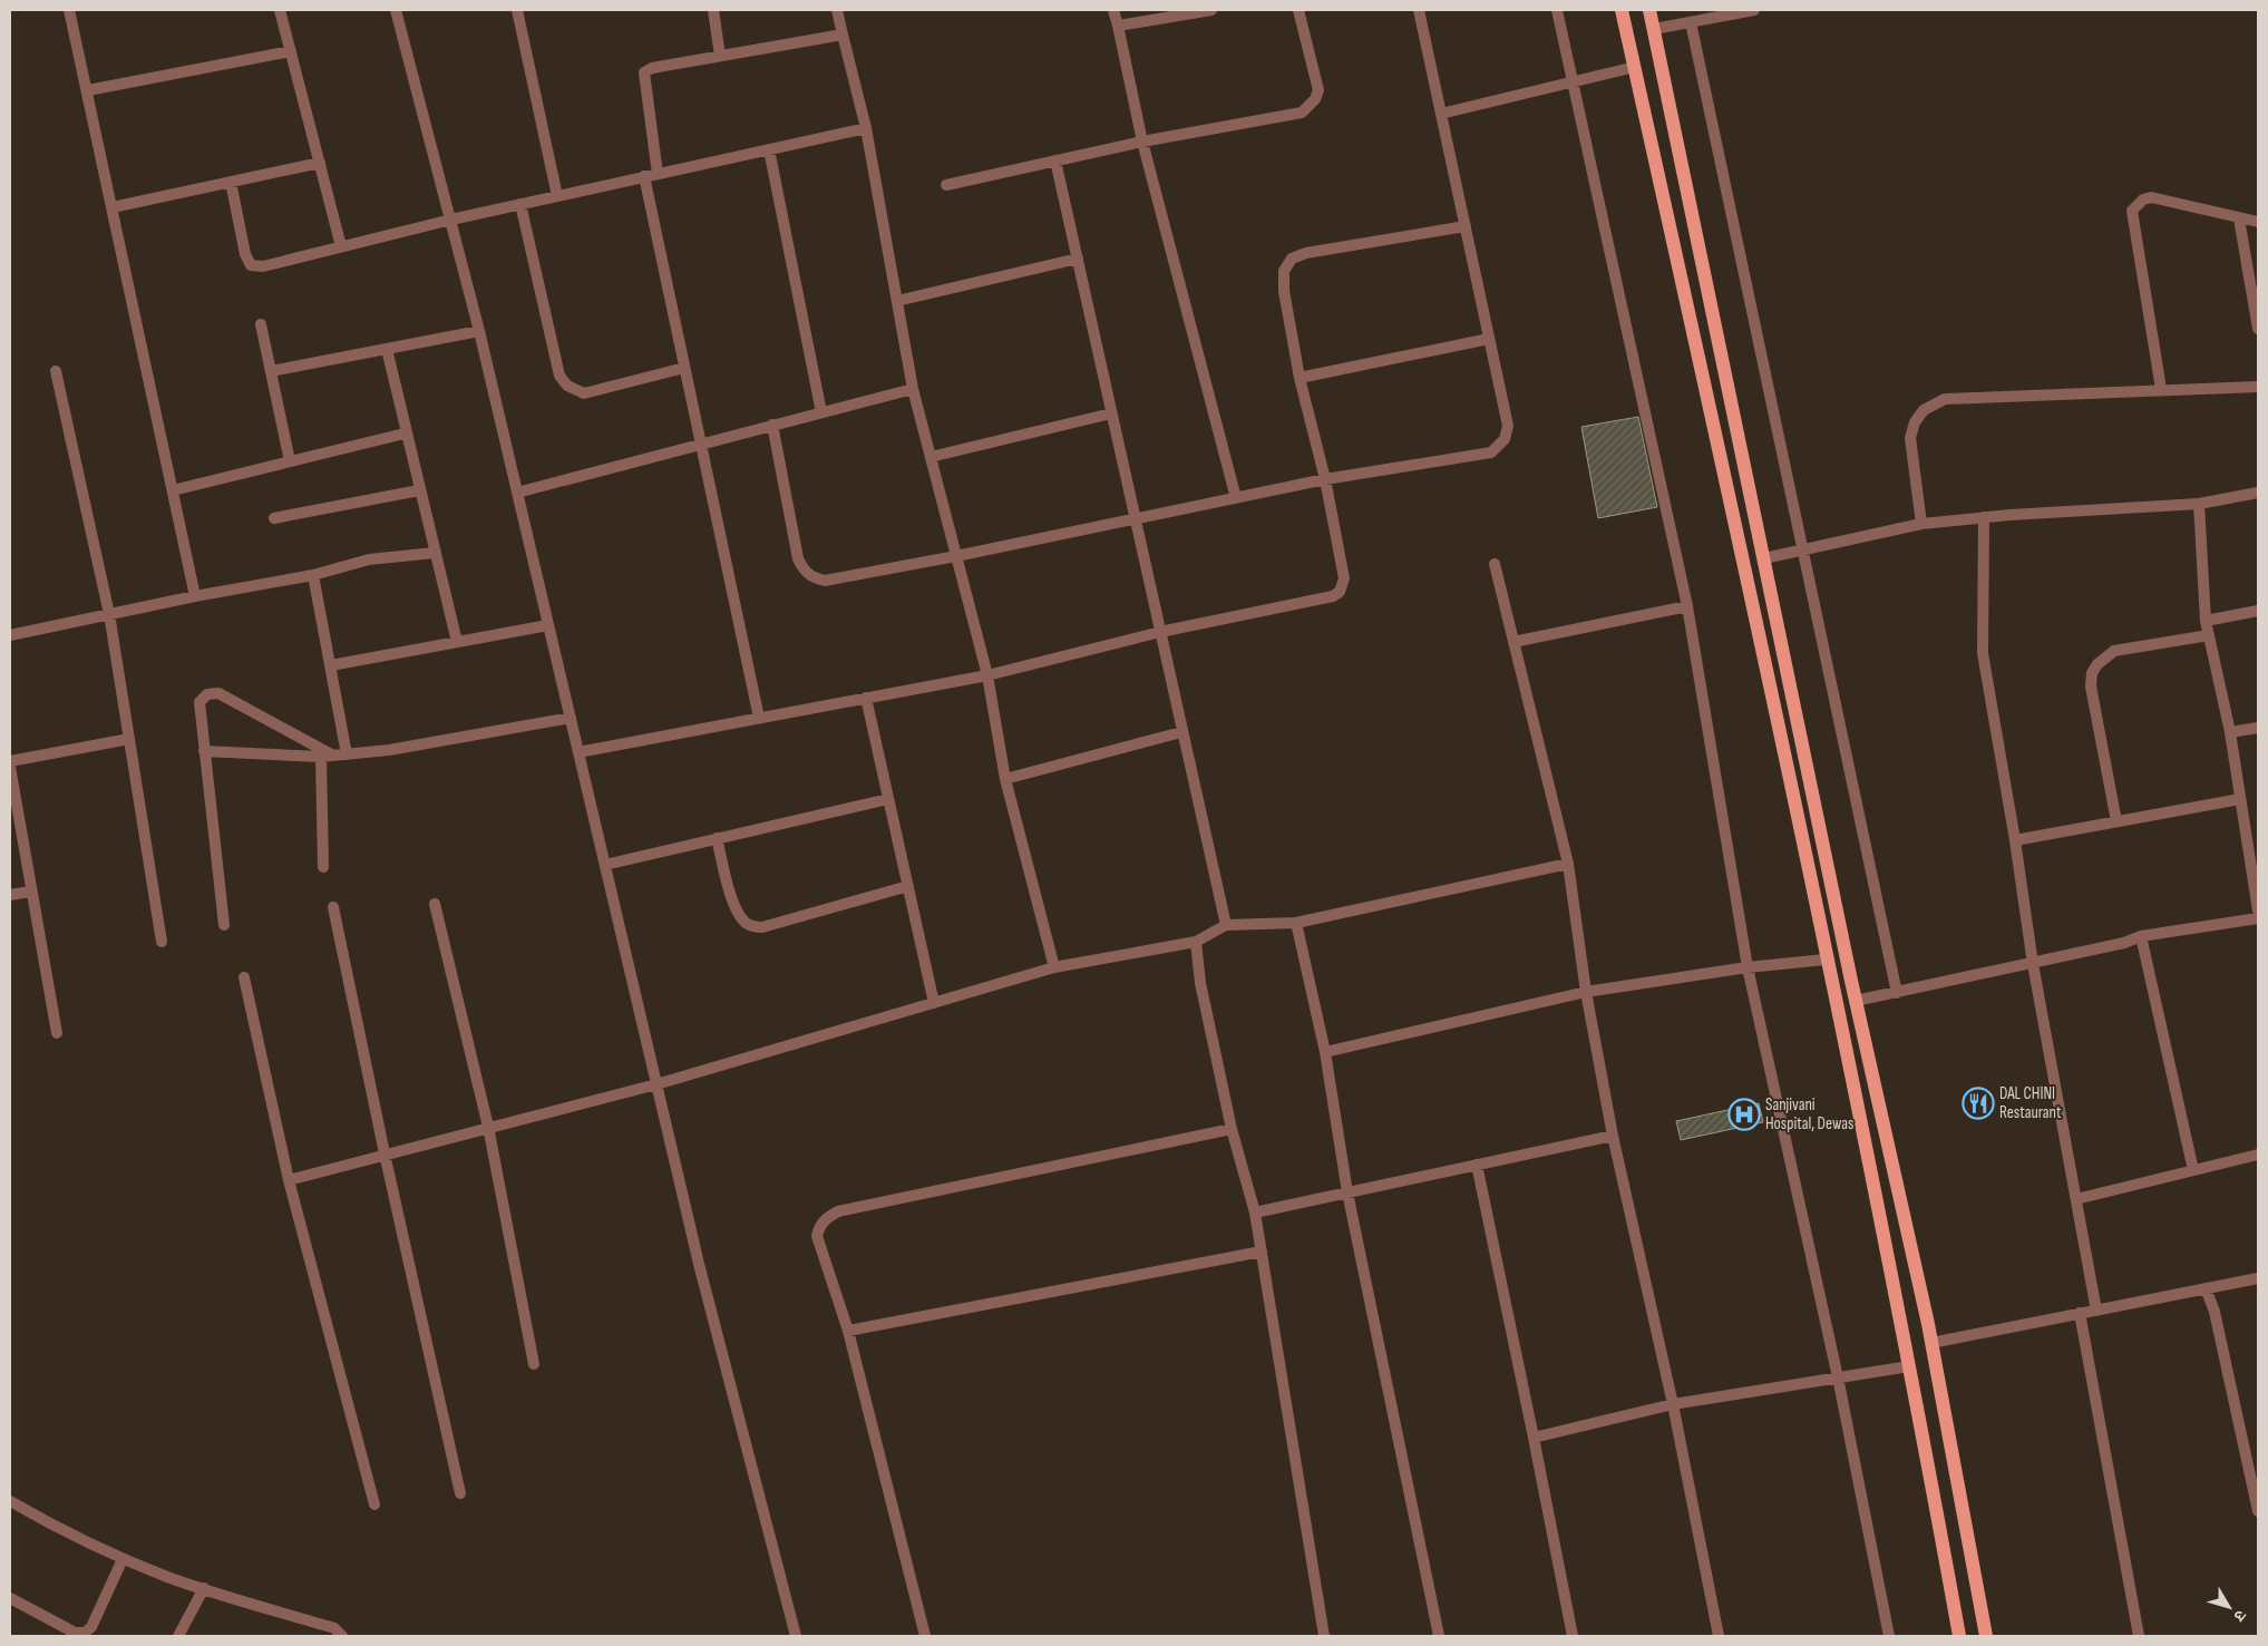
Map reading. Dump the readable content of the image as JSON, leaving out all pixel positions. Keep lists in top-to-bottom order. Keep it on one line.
{"places":{"restaurant":["DAL CHINI Restaurant"],"hospital":["Sanjivani Hospital, Dewas"]},"north":"bottom right"}
